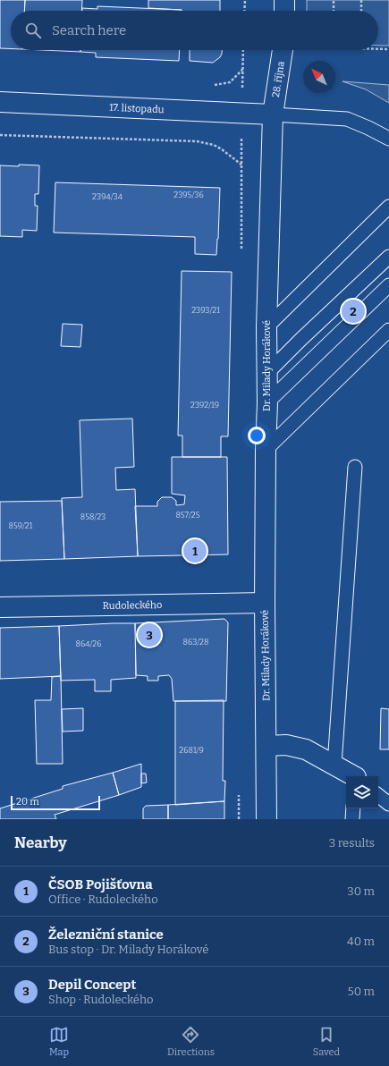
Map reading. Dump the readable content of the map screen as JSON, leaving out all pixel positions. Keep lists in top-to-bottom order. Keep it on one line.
{"streets":{"street":["28. října","17. listopadu","Dr. Milady Horákové","Rudoleckého"]},"crossings":[["28. října","17. listopadu"],["28. října","Dr. Milady Horákové"],["17. listopadu","Dr. Milady Horákové"],["Dr. Milady Horákové","Rudoleckého"]],"house_numbers":["2395/36","2394/34","2393/21","2392/19","857/25","858/23","859/21","863/28","864/26","2681/9"],"scale_bar":"20 m","north":"top left","page":{"search":"Search here","pins":["2","1","3"],"scale":"20 m","heading":["Nearby","3 results"],"list":[{"mark":"1","name":"ČSOB Pojišťovna","note":"Office · Rudoleckého","value":"30 m"},{"mark":"2","name":"Železniční stanice","note":"Bus stop · Dr. Milady Horákové","value":"40 m"},{"mark":"3","name":"Depil Concept","note":"Shop · Rudoleckého","value":"50 m"}],"nav":["Map","Directions","Saved"]}}
